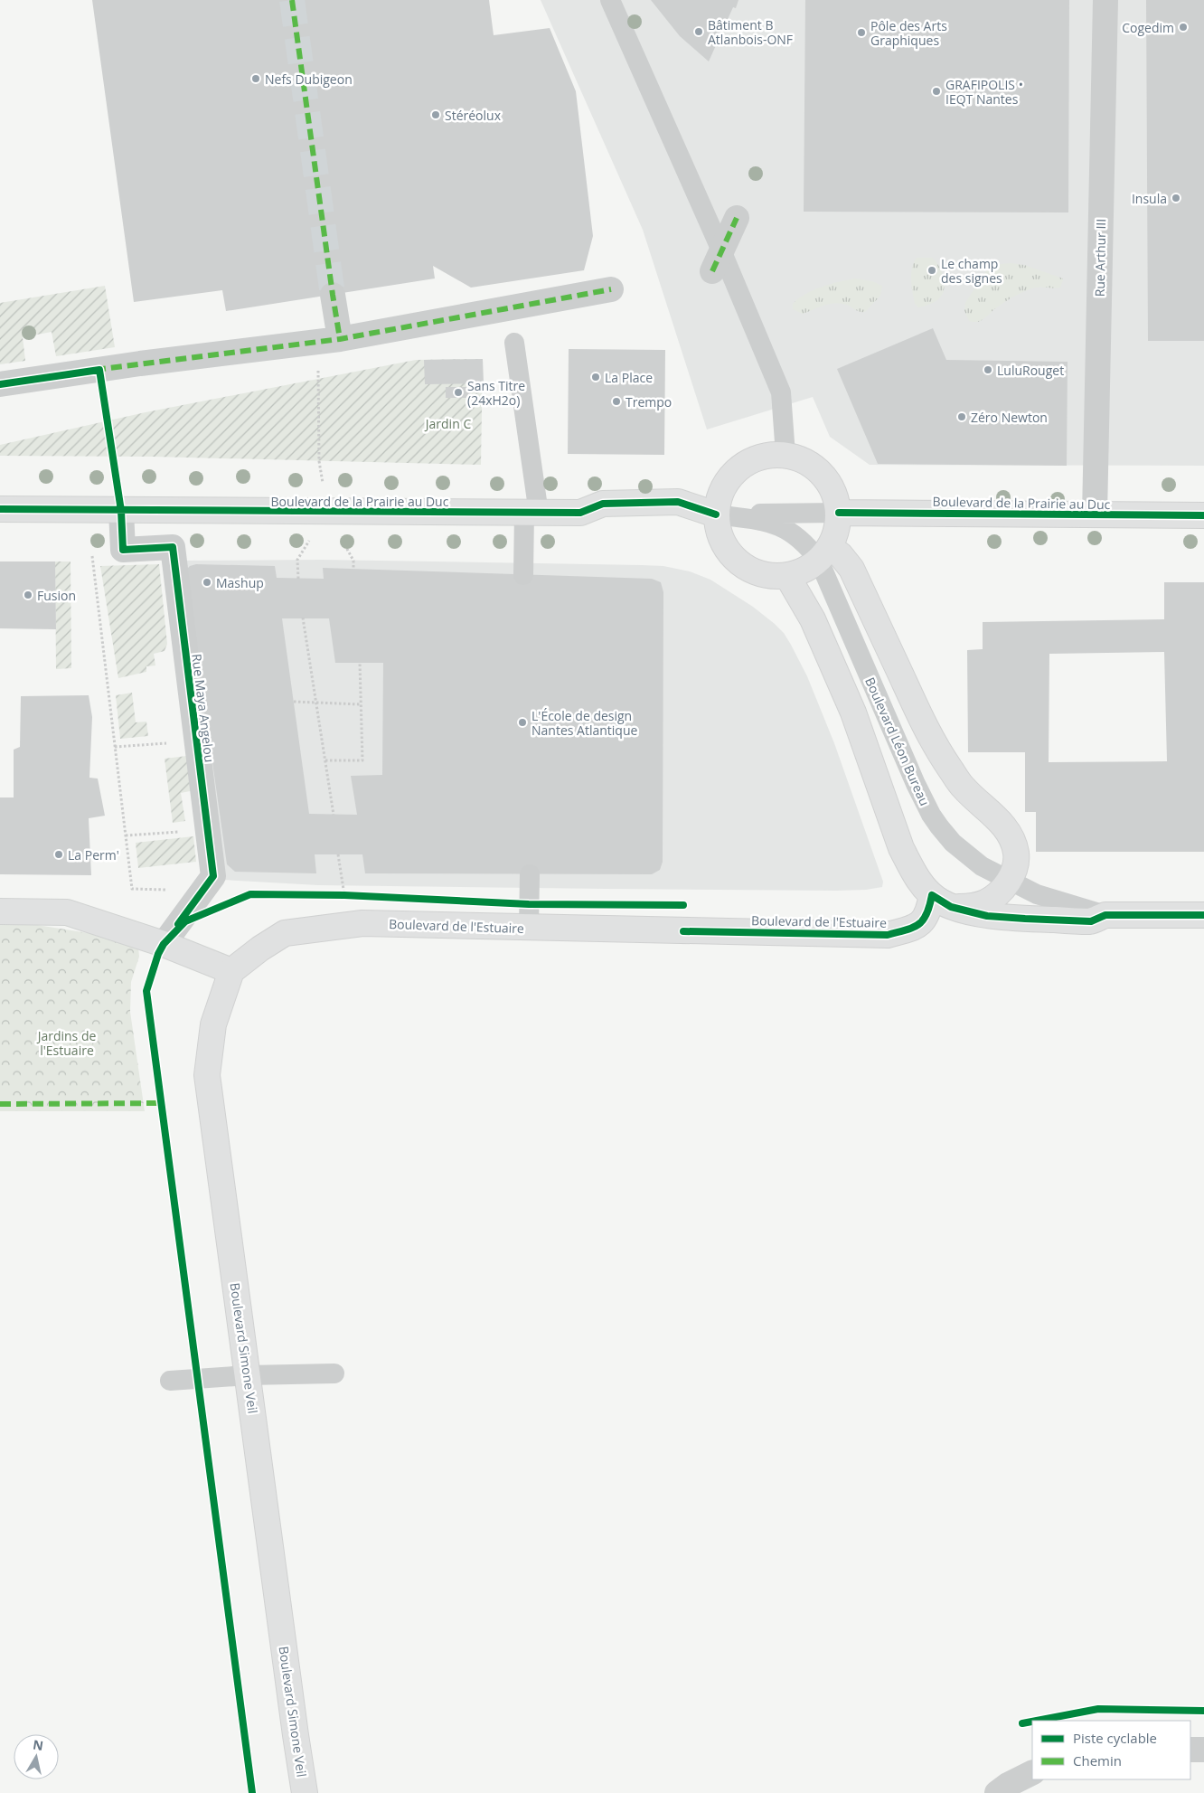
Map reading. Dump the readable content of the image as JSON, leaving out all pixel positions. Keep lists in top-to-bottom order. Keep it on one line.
{"streets":{"main road":["Boulevard de la Prairie au Duc","Boulevard de l'Estuaire","Boulevard Simone Veil"],"street":["Rue Arthur III","Rue Maya Angelou"],"lane":["Boulevard Léon Bureau"]},"crossings":[["Rue Arthur III","Boulevard de la Prairie au Duc"],["Boulevard de la Prairie au Duc","Boulevard Léon Bureau"],["Boulevard de l'Estuaire","Boulevard Simone Veil"]],"parks":["Jardin C","Jardins de l'Estuaire"],"places":["Cogedim","Bâtiment B Atlanbois-ONF","Pôle des Arts Graphiques","Nefs Dubigeon","GRAFIPOLIS • IEQT Nantes","Stéréolux","Insula","Le champ des signes","LuluRouget","La Place","Sans Titre (24xH2o)","Trempo","Zéro Newton","Mashup","Fusion","L'École de design Nantes Atlantique","La Perm'"],"legend":["Piste cyclable","Chemin"],"north":"top"}
